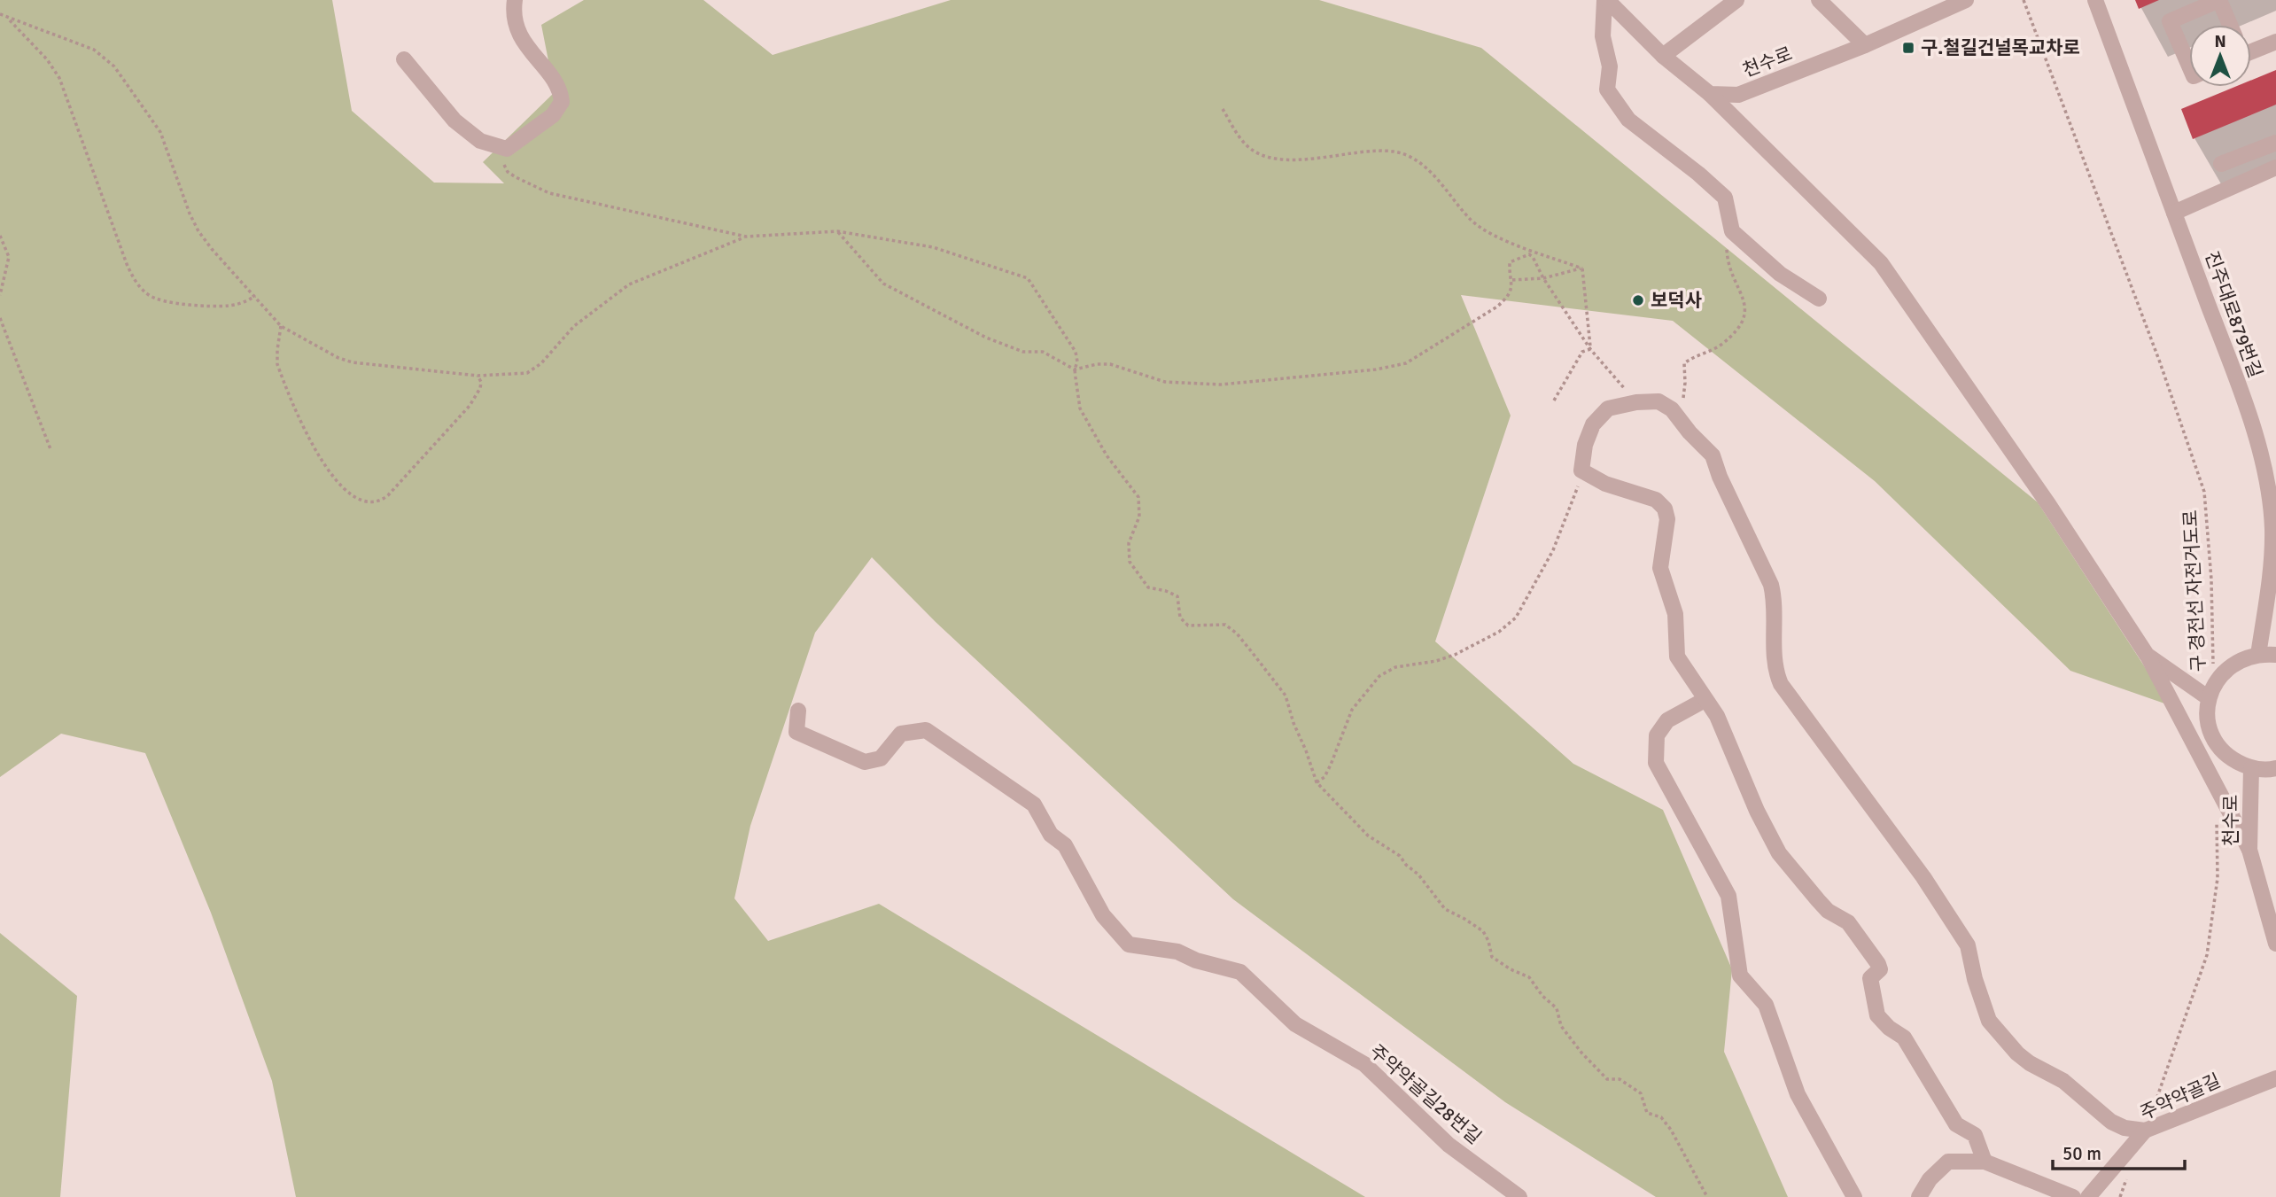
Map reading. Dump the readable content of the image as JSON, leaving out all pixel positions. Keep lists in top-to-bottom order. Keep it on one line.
{"streets":{"street":["천수로","진주대로879번길","주약약골길28번길","주약약골길"],"path":["구 경전선 자전거도로"]},"places":{"transit":["구.철길건널목교차로"],"other":["보덕사"]},"scale_bar":"50 m","north":"top"}
